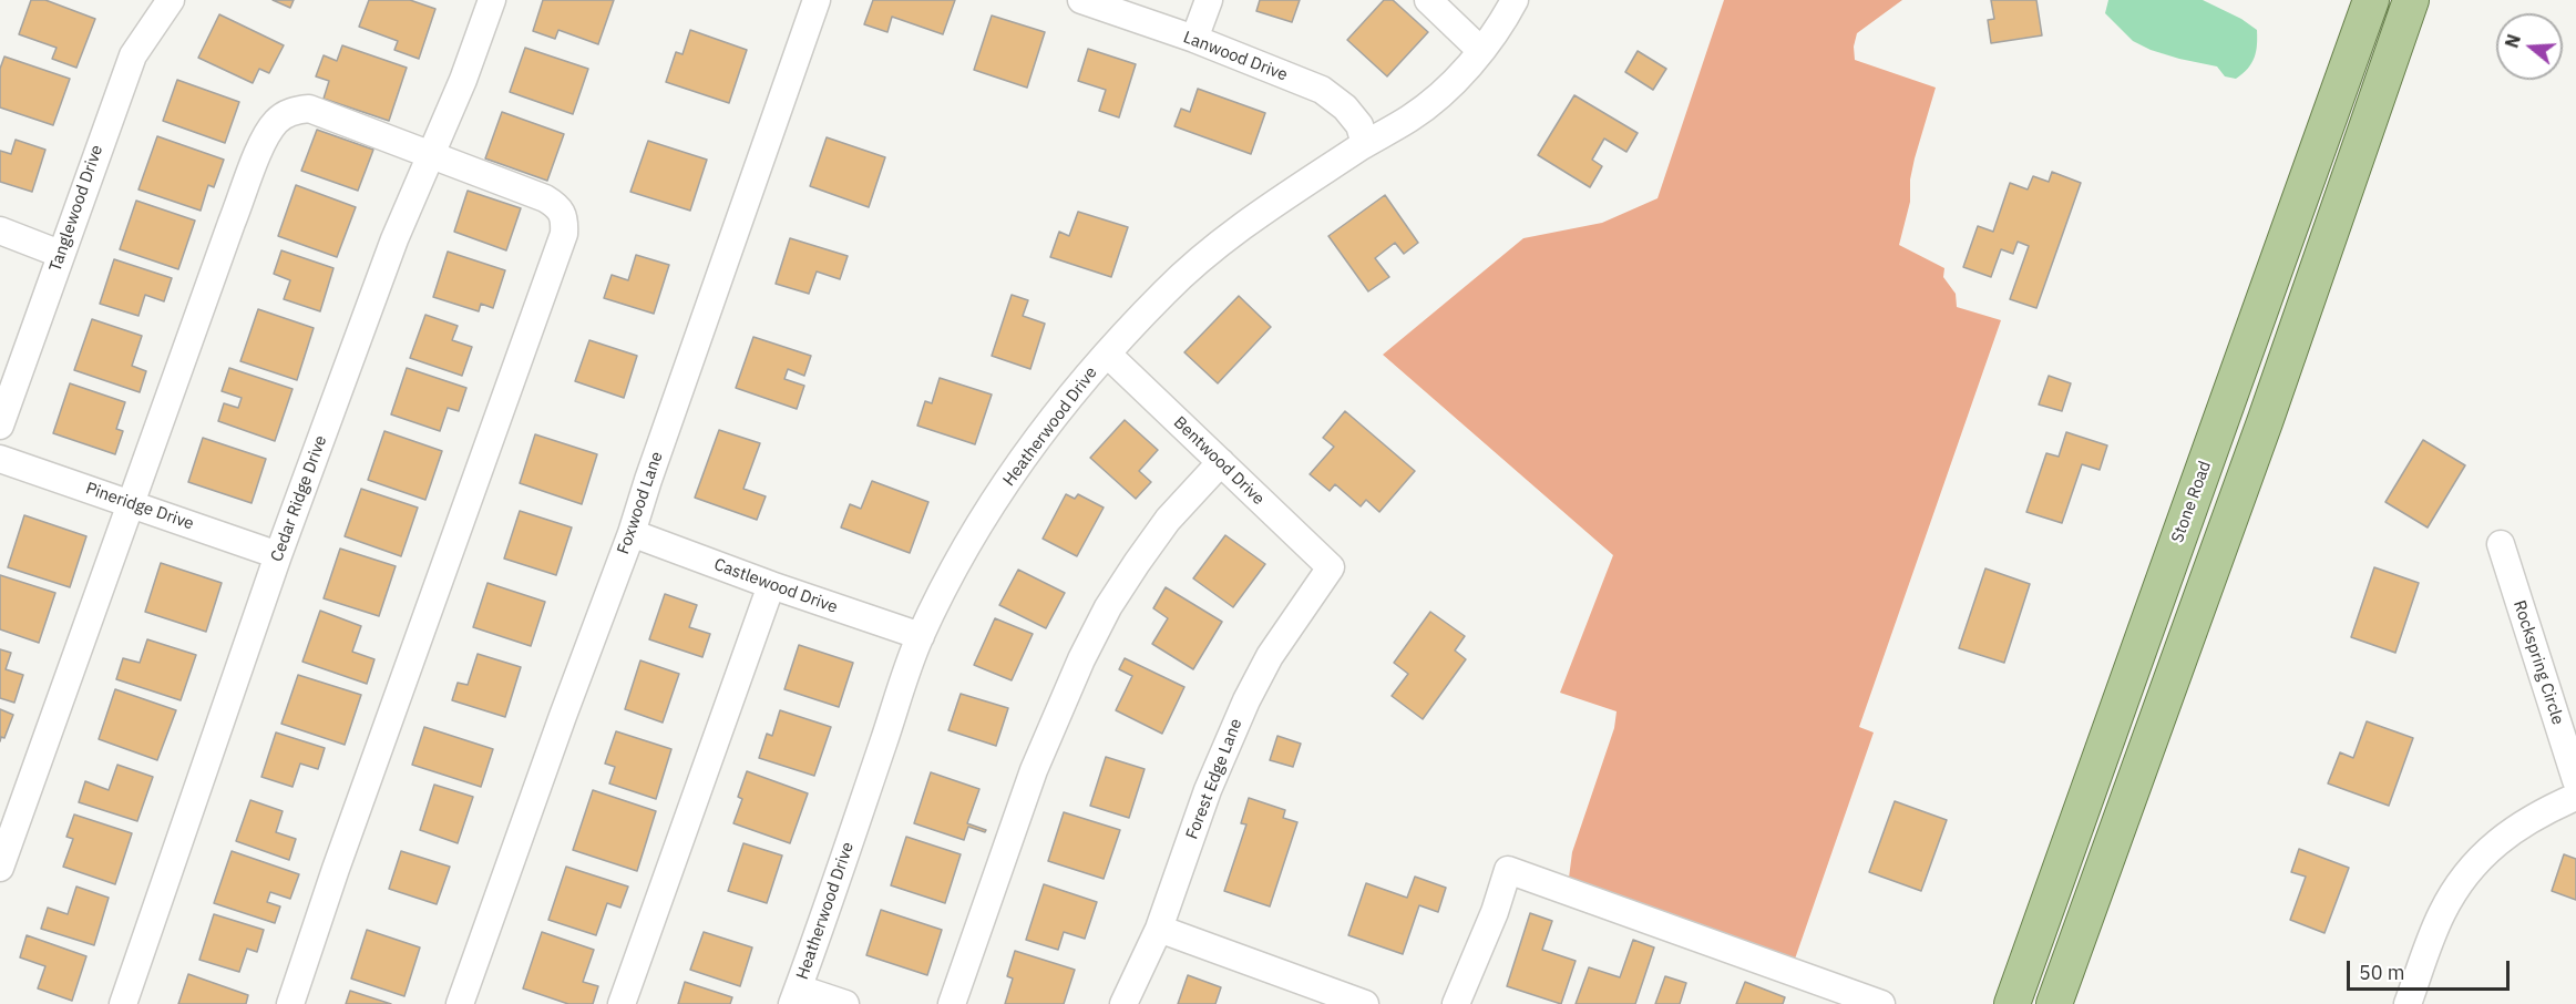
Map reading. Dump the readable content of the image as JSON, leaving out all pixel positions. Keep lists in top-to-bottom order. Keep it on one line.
{"streets":{"main road":["Stone Road"],"street":["Lanwood Drive","Tanglewood Drive","Heatherwood Drive","Bentwood Drive","Cedar Ridge Drive","Foxwood Lane","Pineridge Drive","Castlewood Drive","Rockspring Circle","Forest Edge Lane"]},"crossings":[["Lanwood Drive","Heatherwood Drive"],["Heatherwood Drive","Bentwood Drive"],["Heatherwood Drive","Castlewood Drive"],["Bentwood Drive","Forest Edge Lane"],["Cedar Ridge Drive","Pineridge Drive"],["Foxwood Lane","Castlewood Drive"]],"scale_bar":"50 m","north":"left"}
